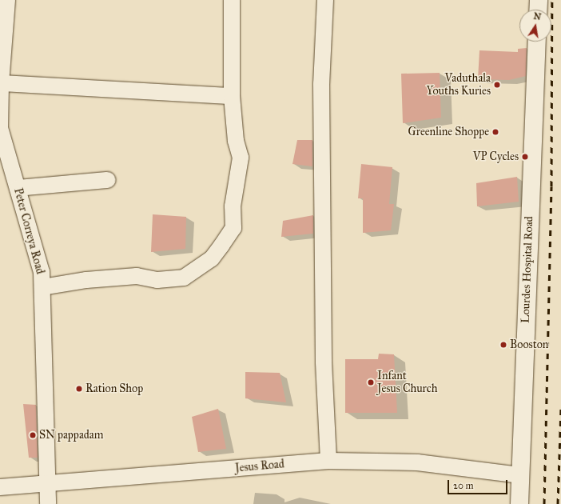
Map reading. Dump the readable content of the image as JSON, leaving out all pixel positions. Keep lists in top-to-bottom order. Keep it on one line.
{"streets":{"street":["Peter Correya Road","Lourdes Hospital Road","Jesus Road"]},"crossings":[["Peter Correya Road","Jesus Road"],["Lourdes Hospital Road","Jesus Road"]],"places":["Vaduthala Youths Kuries","Greenline Shoppe","VP Cycles","Booston","Infant Jesus Church","Ration Shop","SN pappadam"],"scale_bar":"20 m","north":"top"}
